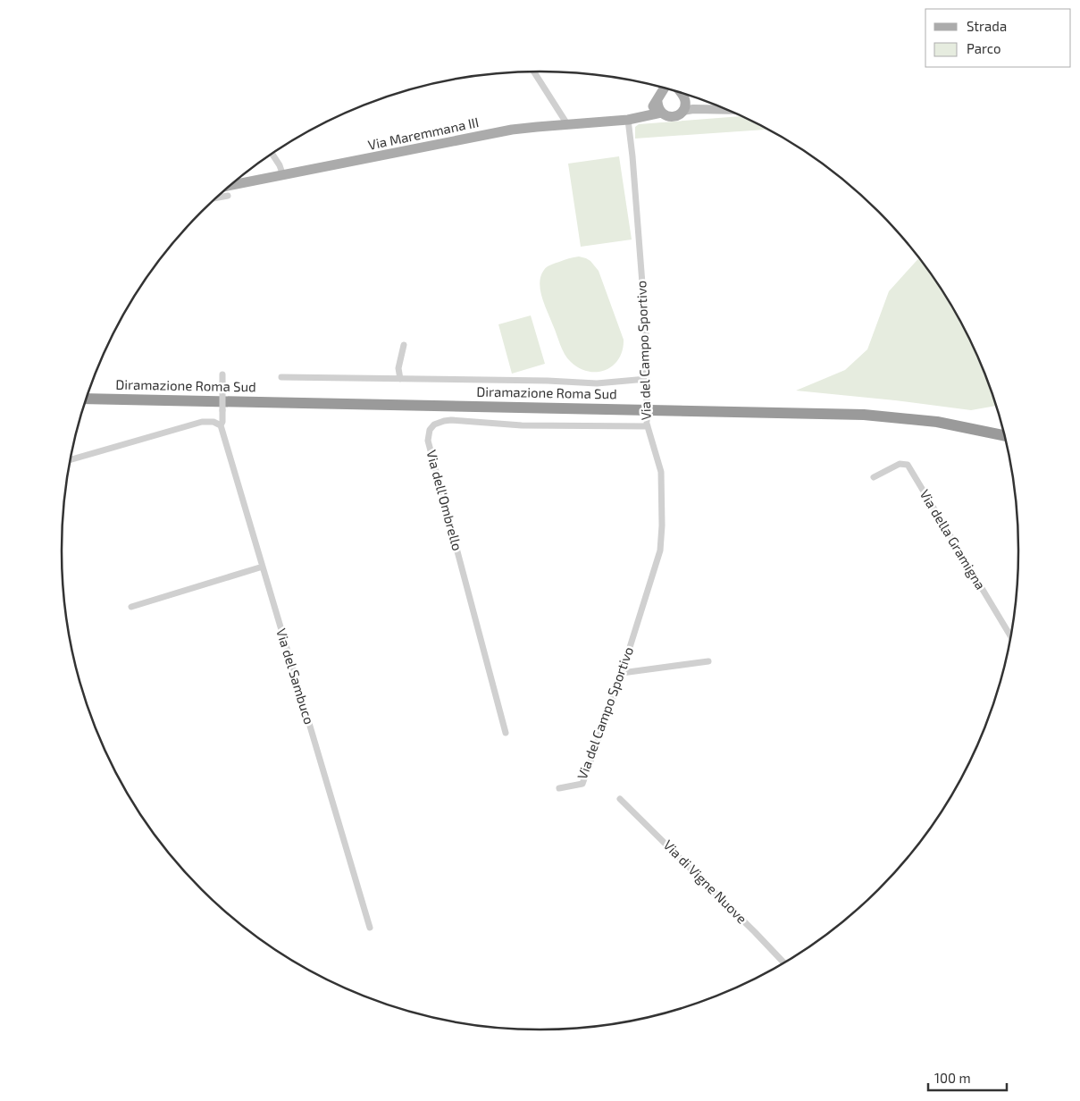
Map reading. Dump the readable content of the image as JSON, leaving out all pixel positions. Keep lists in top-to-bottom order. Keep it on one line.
{"streets":{"highway":["Diramazione Roma Sud"],"main road":["Via Maremmana III"],"street":["Via del Campo Sportivo","Via dell'Ombrello","Via della Gramigna","Via del Sambuco","Via di Vigne Nuove"]},"crossings":[["Via Maremmana III","Via del Campo Sportivo"],["Via del Campo Sportivo","Via dell'Ombrello"]],"legend":["Strada","Parco"],"scale_bar":"100 m"}
